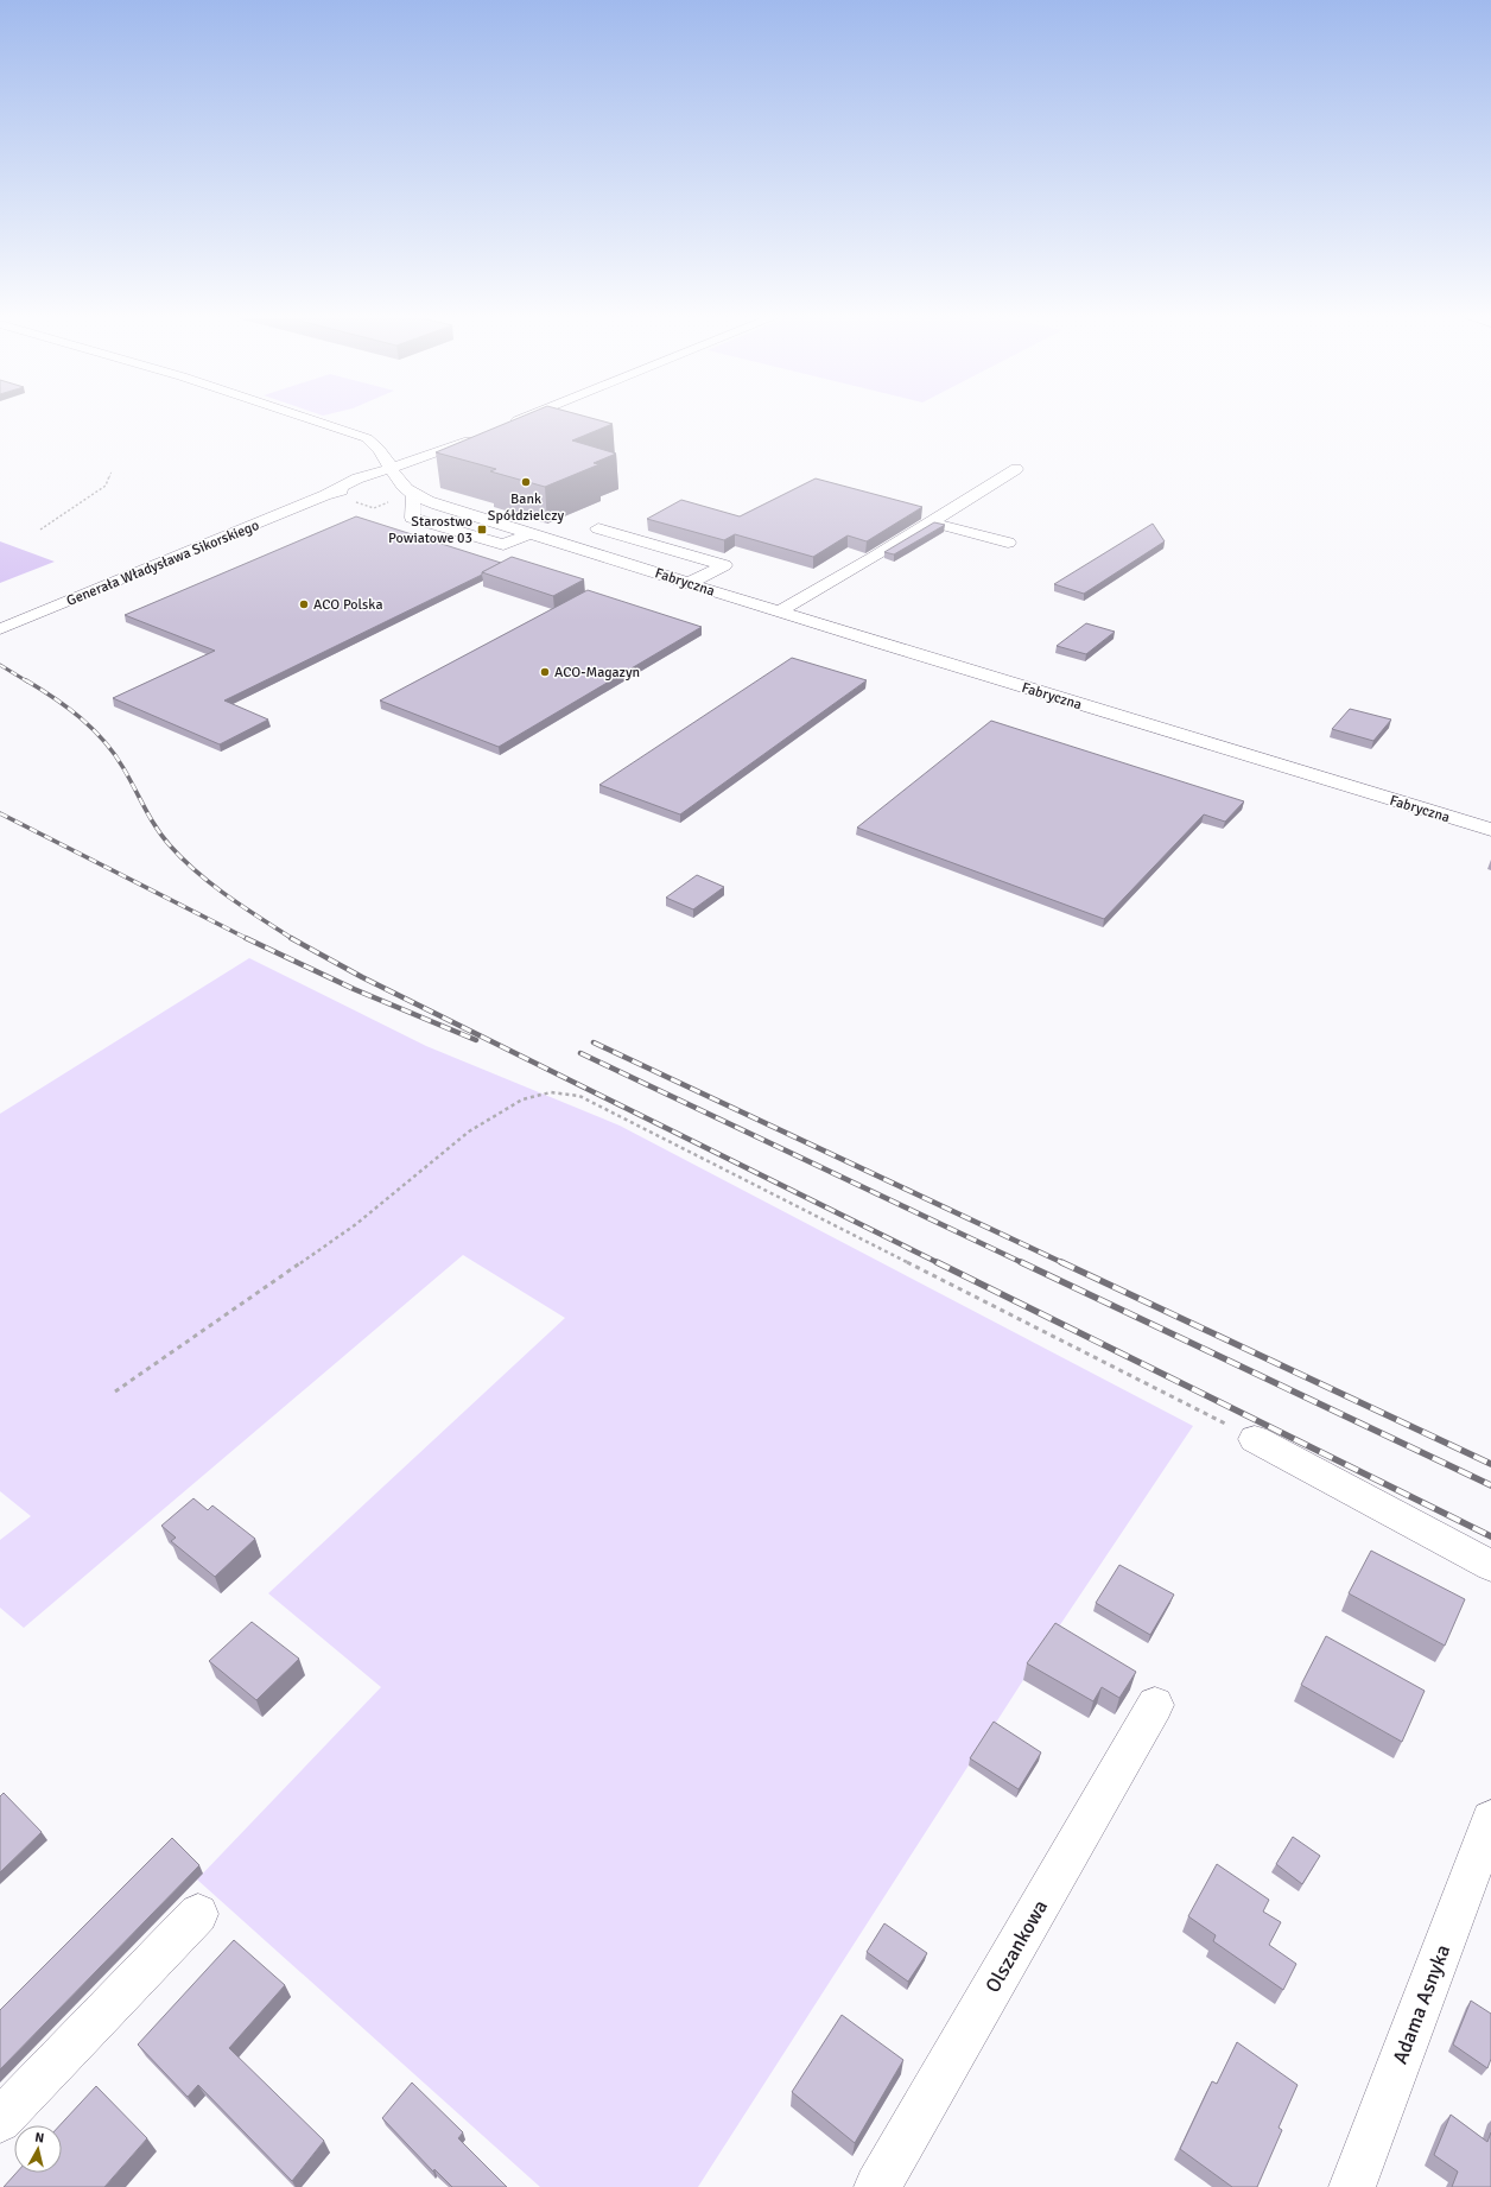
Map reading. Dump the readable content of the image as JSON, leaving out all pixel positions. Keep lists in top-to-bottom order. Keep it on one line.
{"streets":{"street":["Generała Władysława Sikorskiego","Fabryczna","Olszankowa","Adama Asnyka"]},"crossings":[["Generała Władysława Sikorskiego","Fabryczna"]],"places":{"other":["Bank Spółdzielczy","ACO Polska","ACO-Magazyn"],"transit":["Starostwo Powiatowe 03"]},"north":"top"}
